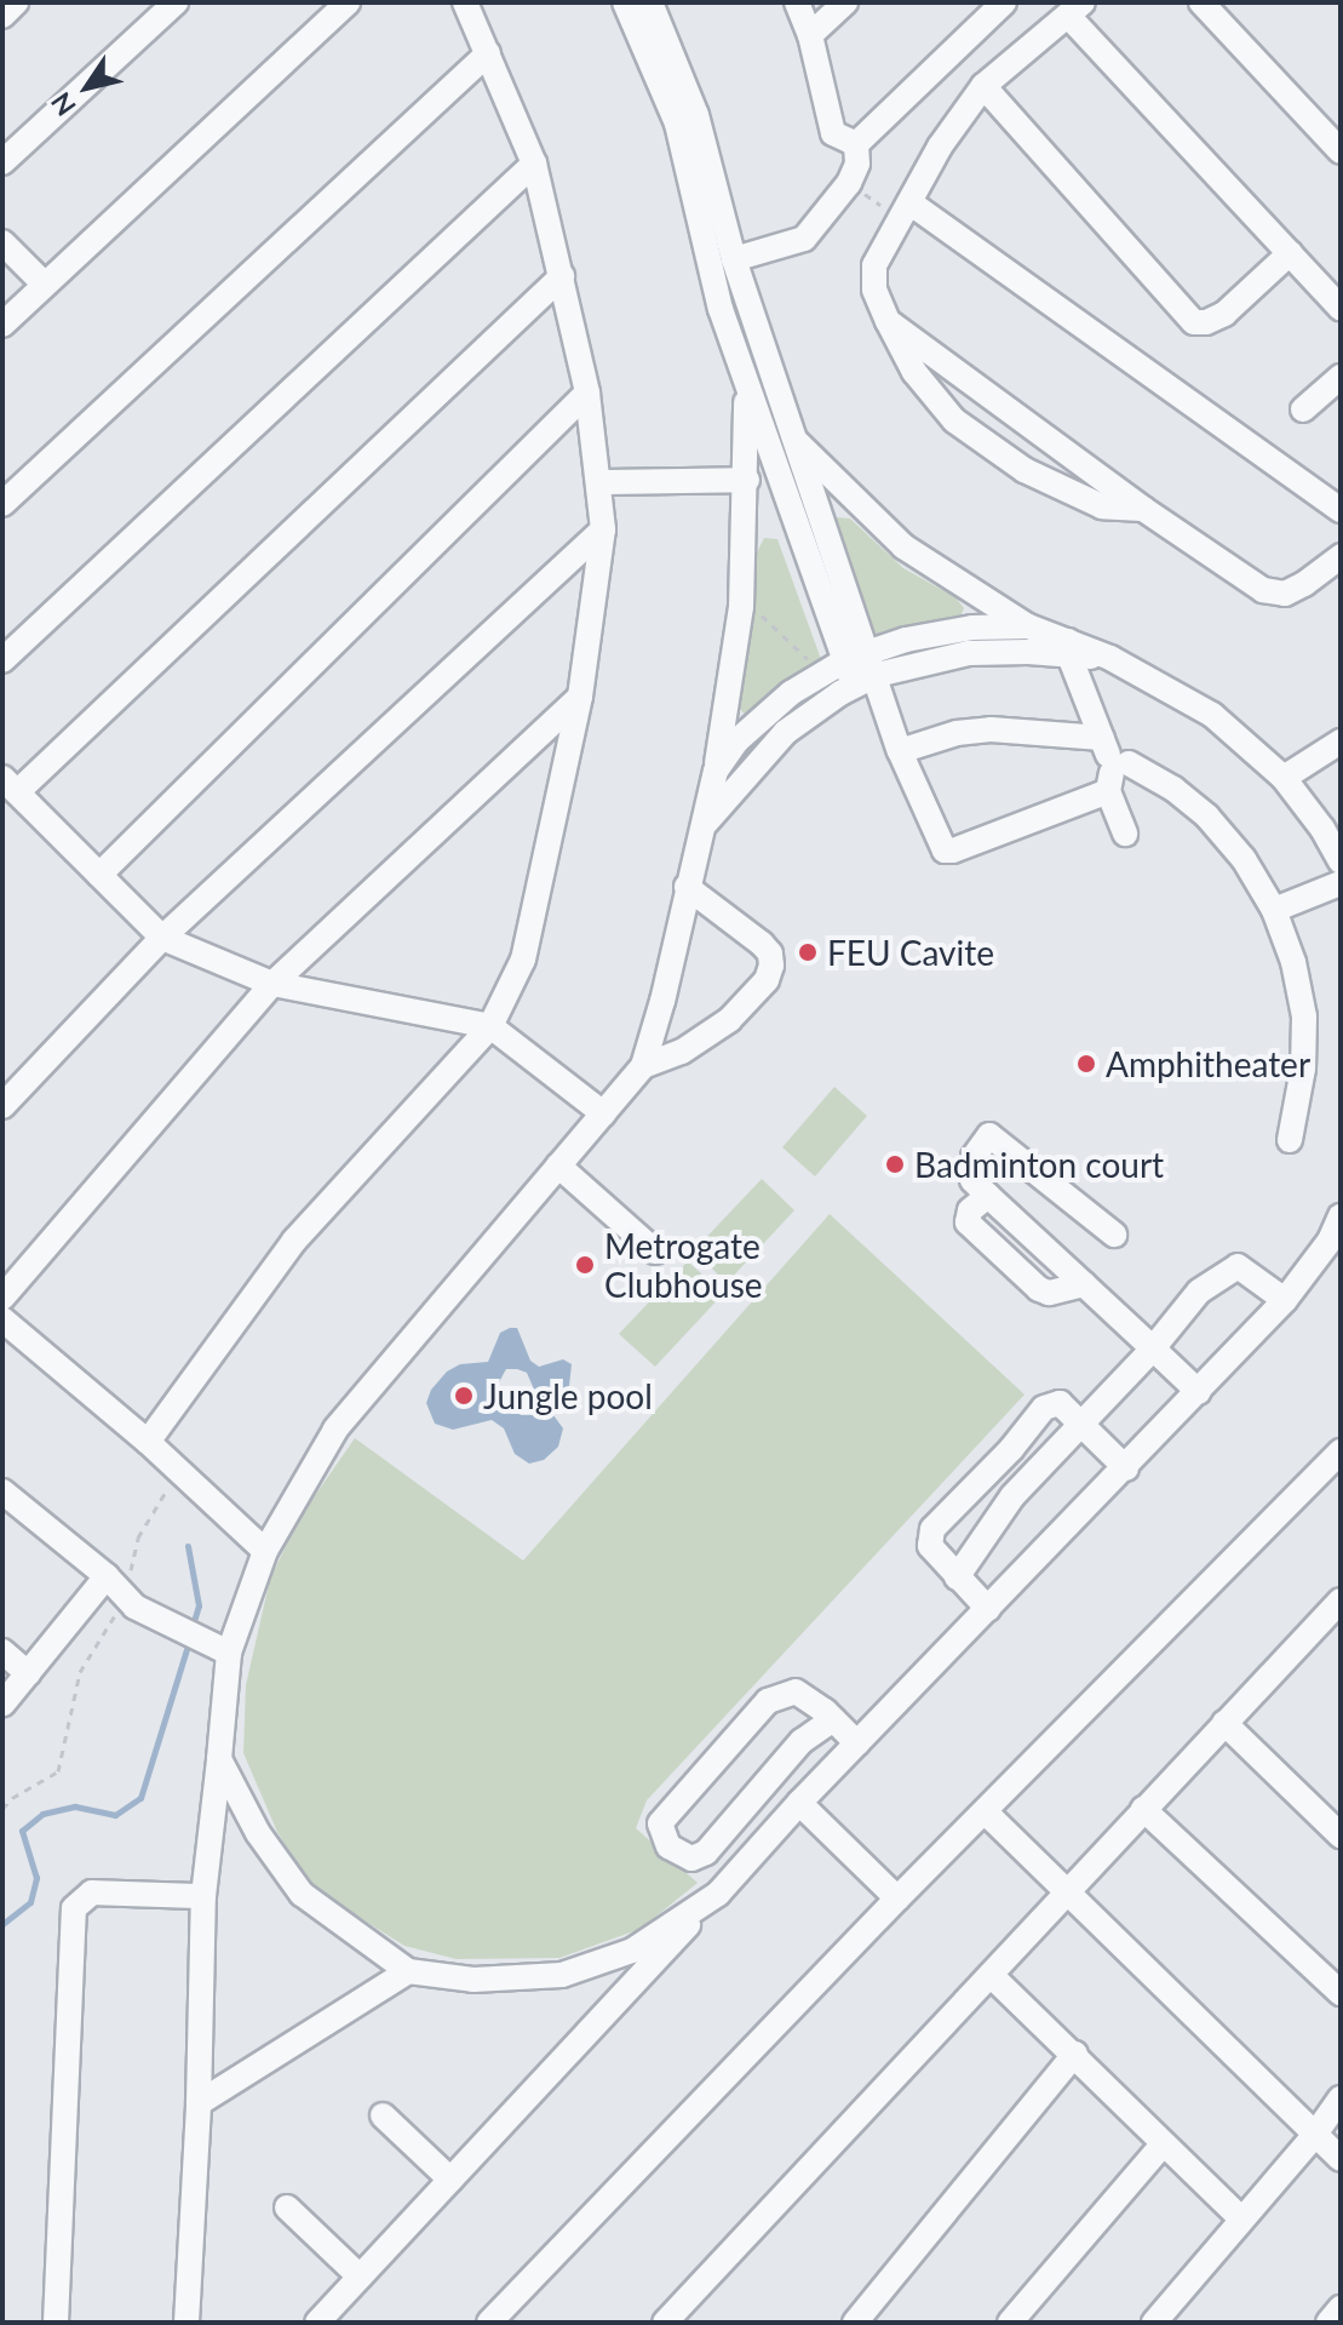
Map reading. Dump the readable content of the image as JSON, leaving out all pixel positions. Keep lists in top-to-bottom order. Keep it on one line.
{"places":["FEU Cavite","Amphitheater","Badminton court","Metrogate Clubhouse","Jungle pool"],"north":"bottom left"}
